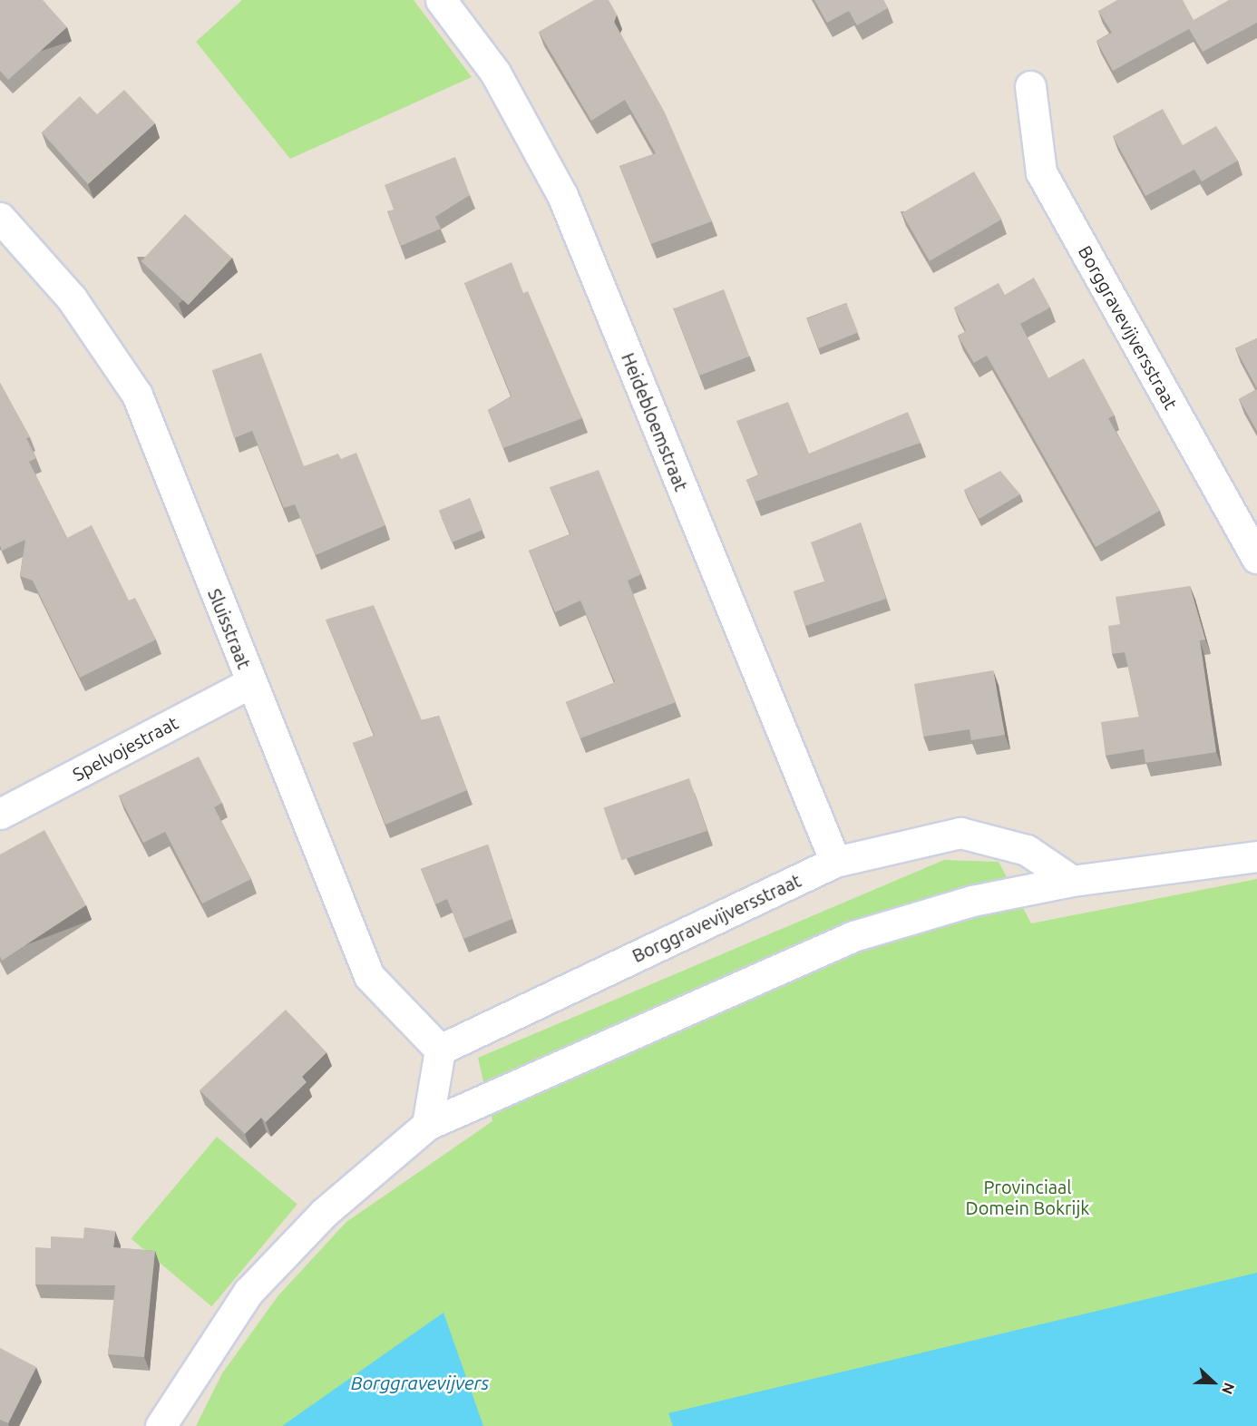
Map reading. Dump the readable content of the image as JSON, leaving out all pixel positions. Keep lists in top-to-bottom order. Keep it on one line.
{"streets":{"street":["Borggravevijversstraat","Heidebloemstraat","Sluisstraat","Spelvojestraat"]},"crossings":[["Borggravevijversstraat","Heidebloemstraat"],["Borggravevijversstraat","Sluisstraat"],["Sluisstraat","Spelvojestraat"]],"water":["Borggravevijvers"],"parks":["Provinciaal Domein Bokrijk"],"north":"right"}
